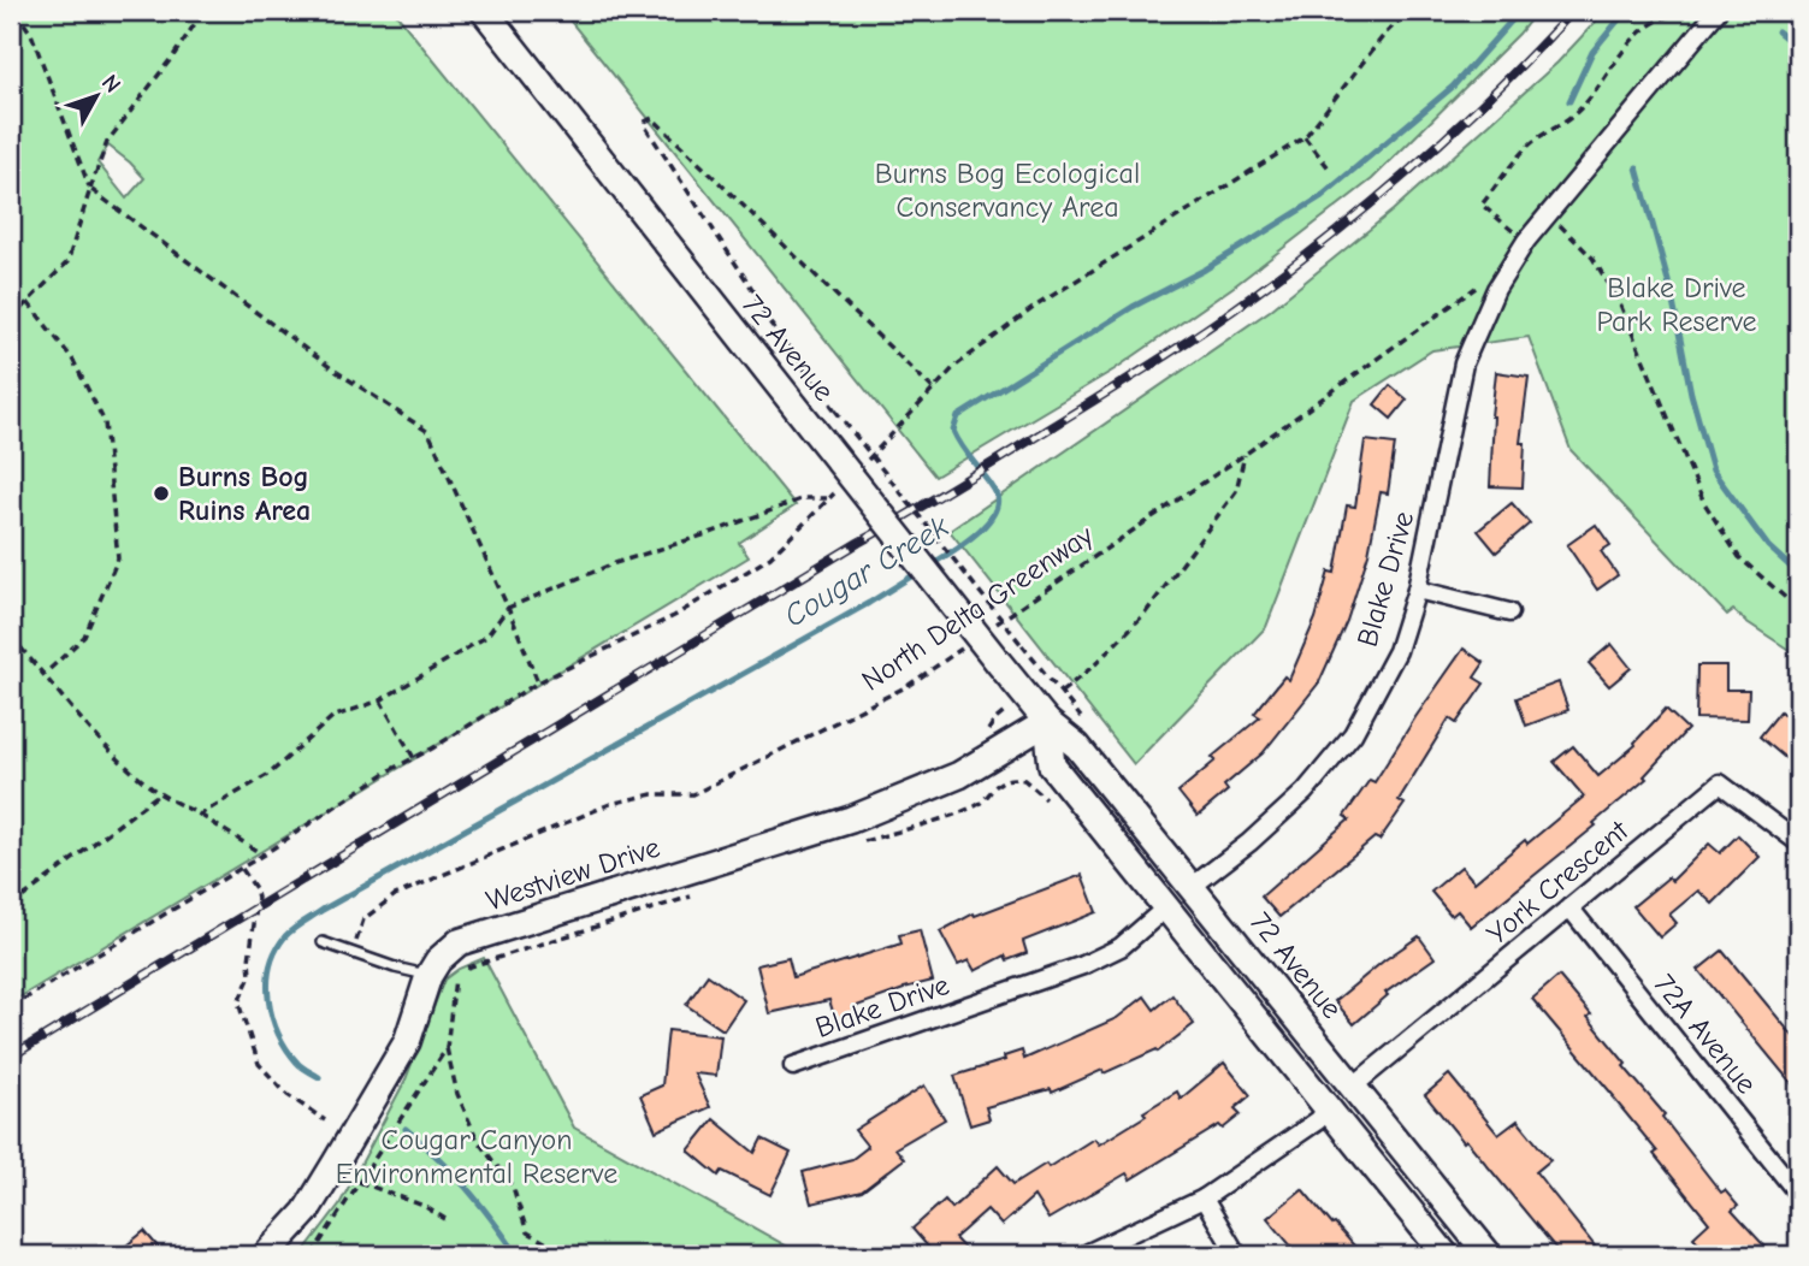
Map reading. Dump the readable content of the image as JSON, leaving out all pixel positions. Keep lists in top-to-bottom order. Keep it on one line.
{"streets":{"main road":["72 Avenue","Westview Drive"],"street":["Blake Drive","York Crescent","72A Avenue"],"path":["North Delta Greenway"]},"crossings":[["72 Avenue","Blake Drive"],["72 Avenue","Westview Drive"],["72 Avenue","York Crescent"],["Blake Drive","North Delta Greenway"],["York Crescent","72A Avenue"]],"water":["Cougar Creek"],"parks":["Burns Bog Ecological Conservancy Area","Blake Drive Park Reserve","Cougar Canyon Environmental Reserve"],"places":["Burns Bog Ruins Area"],"north":"top right"}
